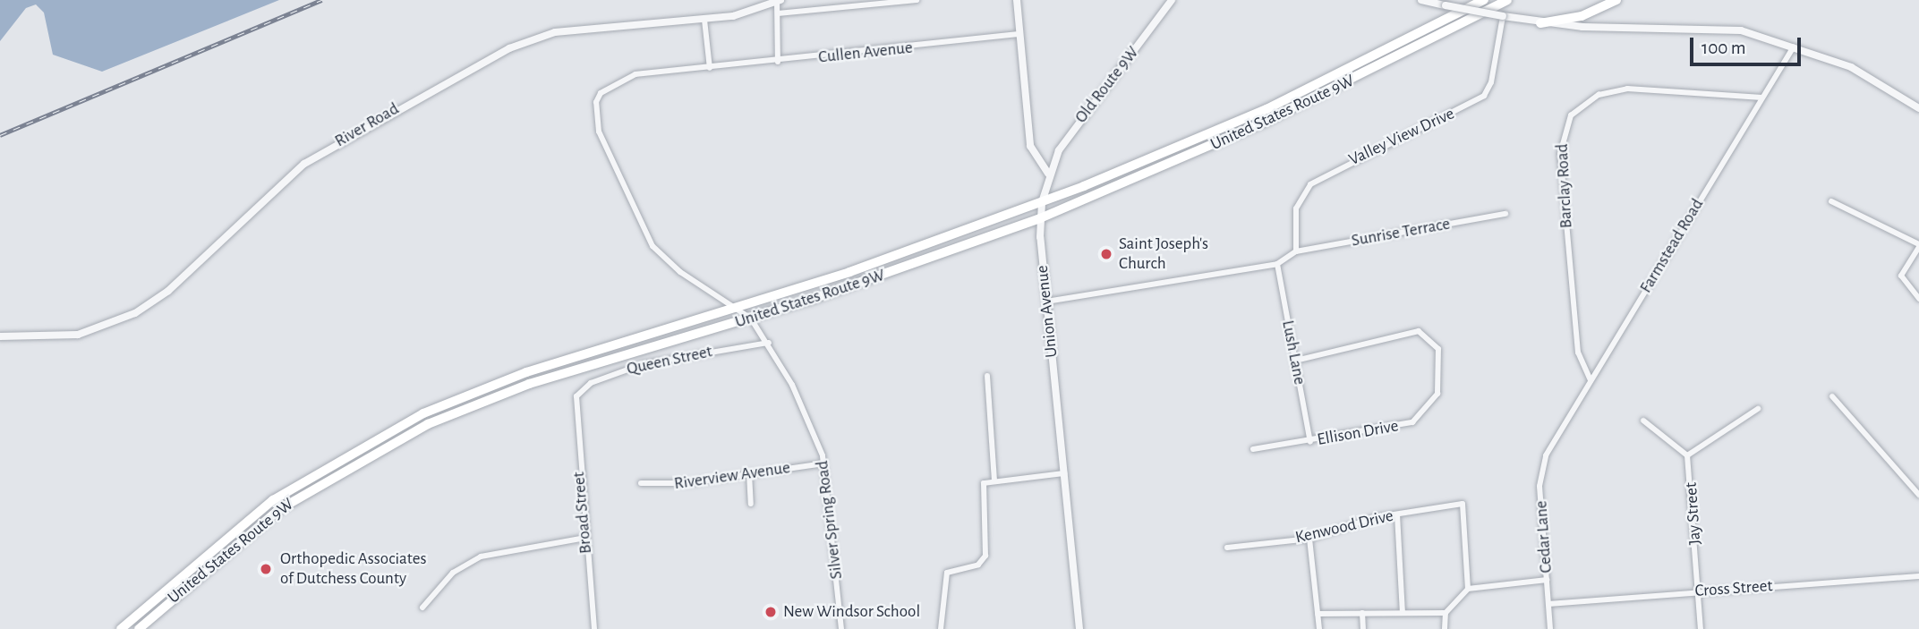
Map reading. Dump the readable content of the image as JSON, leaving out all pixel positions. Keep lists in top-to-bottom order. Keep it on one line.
{"streets":{"highway":["United States Route 9W"],"street":["Cullen Avenue","Old Route 9W","River Road","Valley View Drive","Barclay Road","Sunrise Terrace","Farmstead Road","Union Avenue","Lush Lane","Queen Street","Ellison Drive","Riverview Avenue","Broad Street","Jay Street","Silver Spring Road","Kenwood Drive","Cedar Lane","Cross Street"]},"crossings":[["Cullen Avenue","Silver Spring Road"],["Old Route 9W","Union Avenue"],["United States Route 9W","Union Avenue"],["United States Route 9W","Silver Spring Road"],["Valley View Drive","Sunrise Terrace"],["Barclay Road","Farmstead Road"],["Farmstead Road","Cedar Lane"],["Lush Lane","Ellison Drive"],["Queen Street","Broad Street"],["Queen Street","Silver Spring Road"],["Riverview Avenue","Silver Spring Road"],["Jay Street","Cross Street"],["Cedar Lane","Cross Street"]],"places":["Saint Joseph's Church","Orthopedic Associates of Dutchess County","New Windsor School"],"scale_bar":"100 m"}
